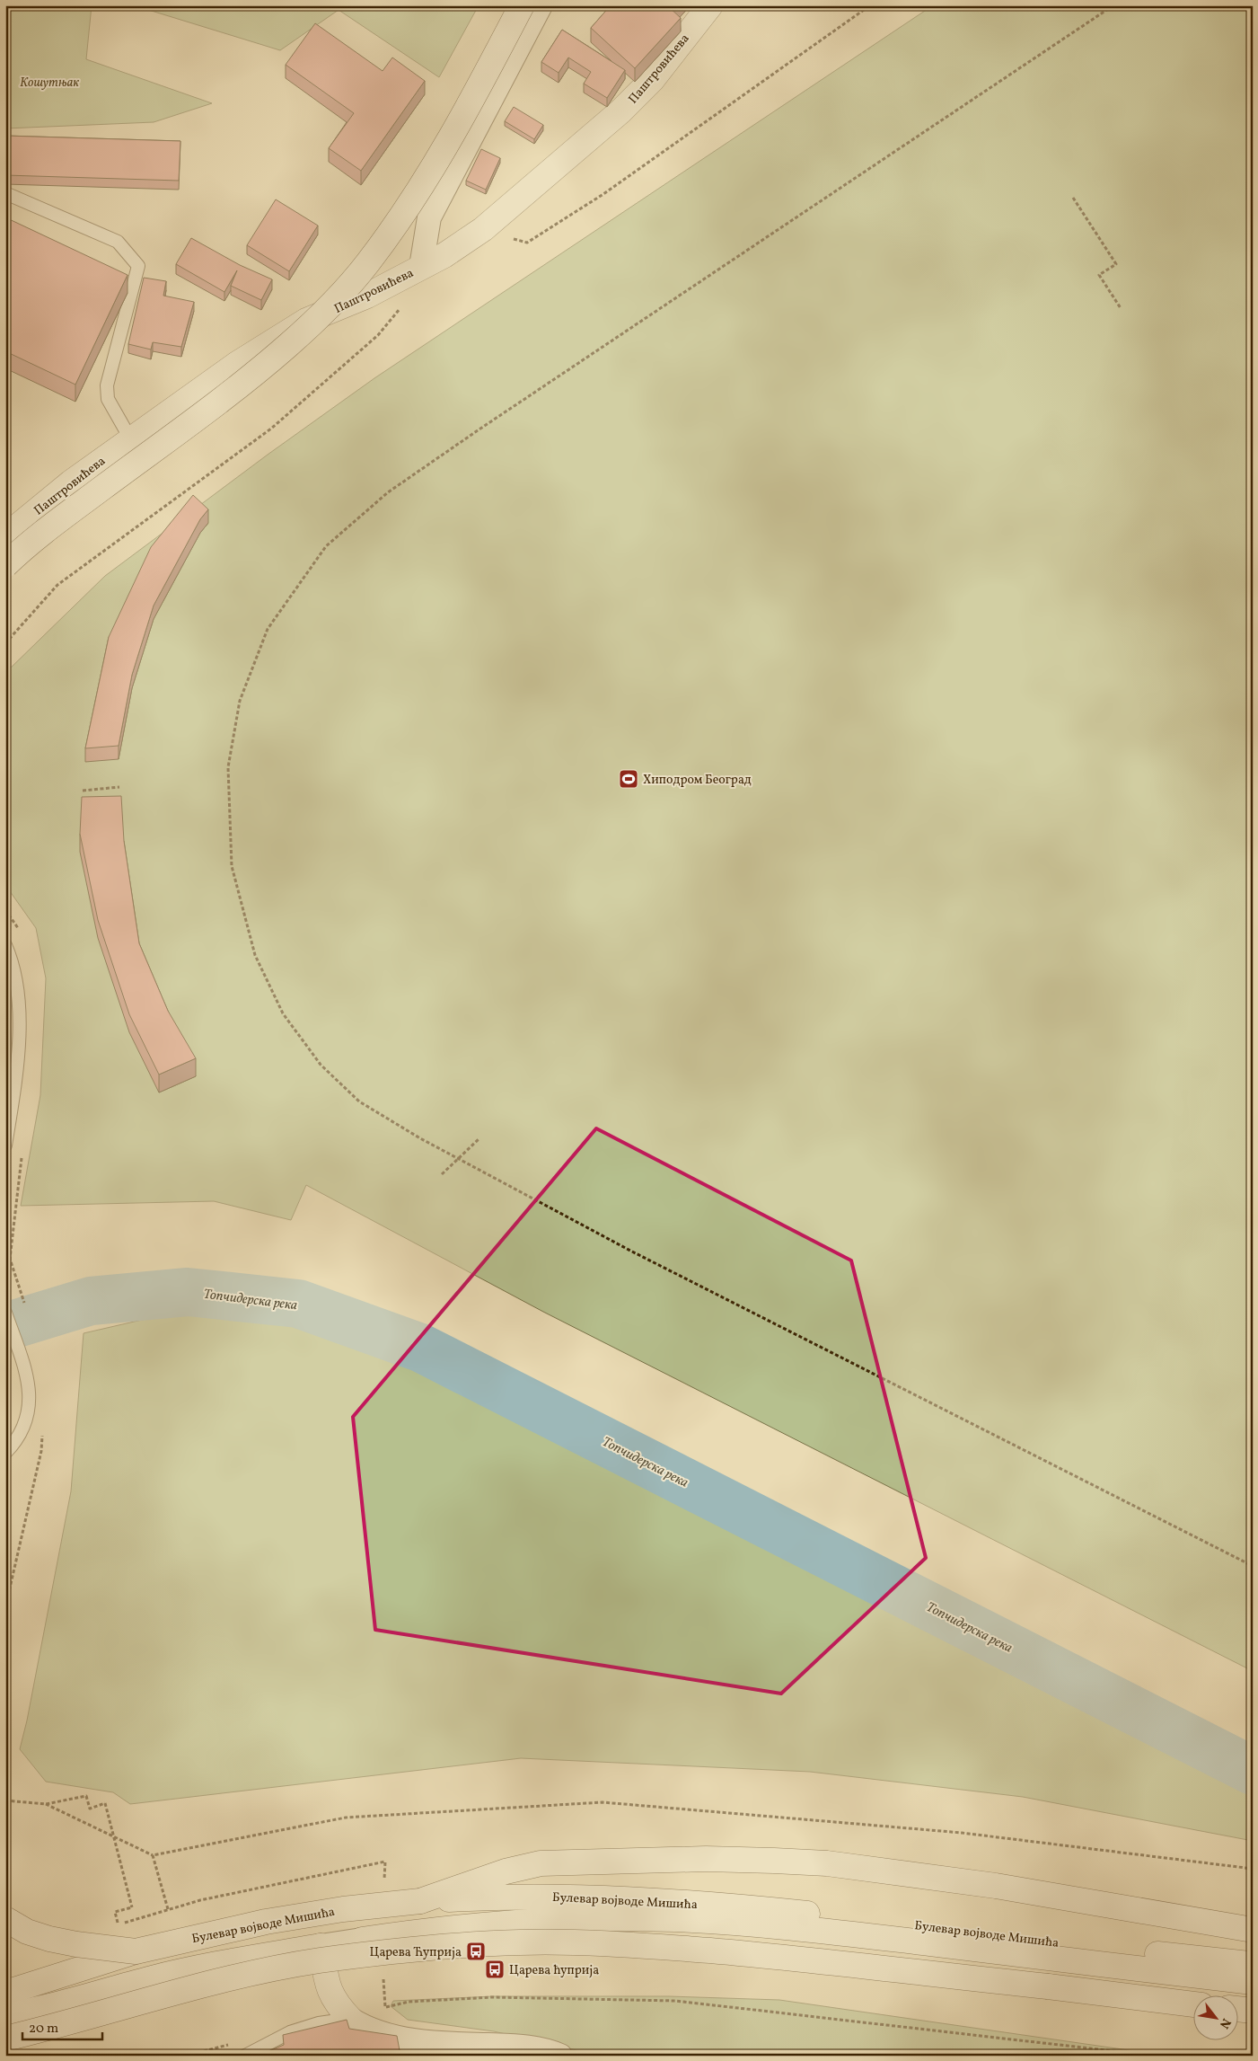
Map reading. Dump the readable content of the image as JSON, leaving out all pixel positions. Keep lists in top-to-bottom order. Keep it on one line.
{"streets":{"main road":["Паштровићева","Булевар војводе Мишића"]},"water":["Топчидерска река"],"parks":["Кошутњак"],"places":{"sports":["Хиподром Београд"],"bus stop":["Царева Ћуприја","Царева ћуприја"]},"scale_bar":"20 m","north":"bottom right"}
